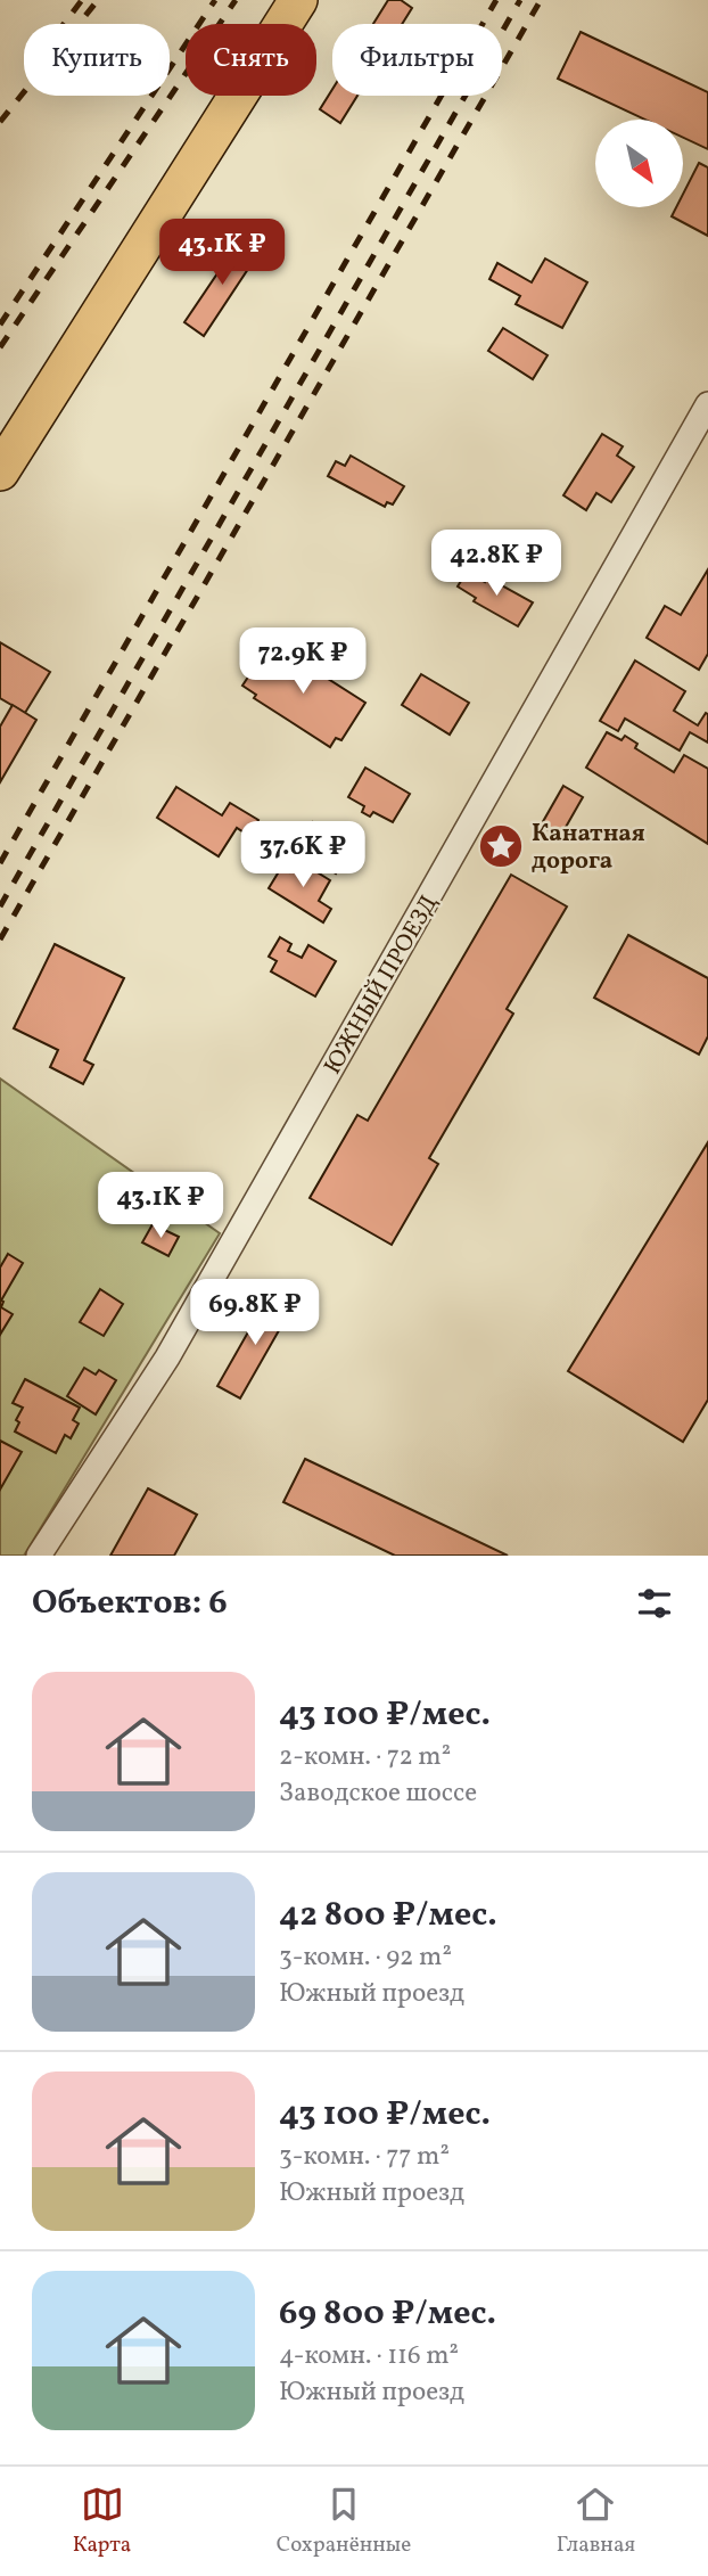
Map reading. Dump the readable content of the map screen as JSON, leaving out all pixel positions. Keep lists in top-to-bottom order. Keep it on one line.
{"streets":{"street":["ЮЖНЫЙ ПРОЕЗД"]},"places":{"place":["Канатная дорога"]},"north":"bottom right","page":{"chip":["Купить","Снять","Фильтры"],"price":["43.1K ₽","42.8K ₽","72.9K ₽","37.6K ₽","43.1K ₽","69.8K ₽"],"heading":"Объектов: 6","list":[{"name":"43 100 ₽/мес.","note":"2-комн. · 72 m² · Заводское шоссе"},{"name":"42 800 ₽/мес.","note":"3-комн. · 92 m² · Южный проезд"},{"name":"43 100 ₽/мес.","note":"3-комн. · 77 m² · Южный проезд"},{"name":"69 800 ₽/мес.","note":"4-комн. · 116 m² · Южный проезд"}],"tabs":["Карта","Сохранённые","Главная"]}}
